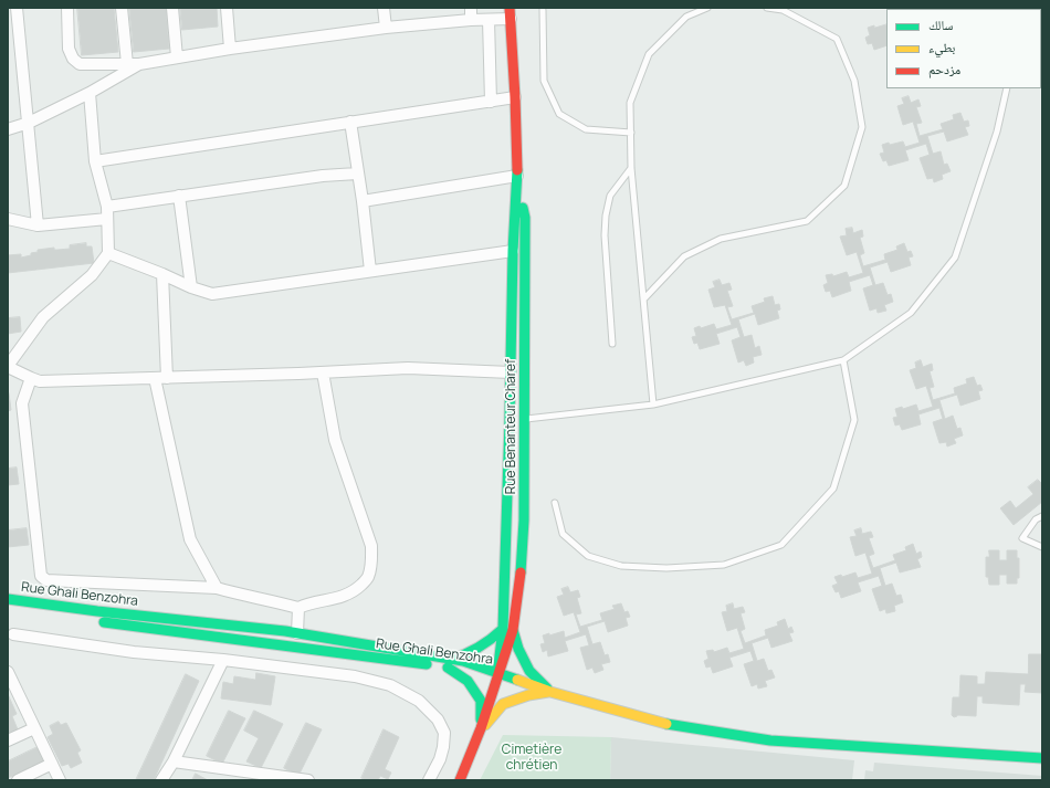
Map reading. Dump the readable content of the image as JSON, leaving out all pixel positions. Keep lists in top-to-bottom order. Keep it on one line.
{"streets":{"main road":["Rue Benanteur Charef","Rue Ghali Benzohra"]},"crossings":[["Rue Benanteur Charef","Rue Ghali Benzohra"]],"parks":["Cimetière chrétien"],"legend":["سالك","بطيء","مزدحم"]}
